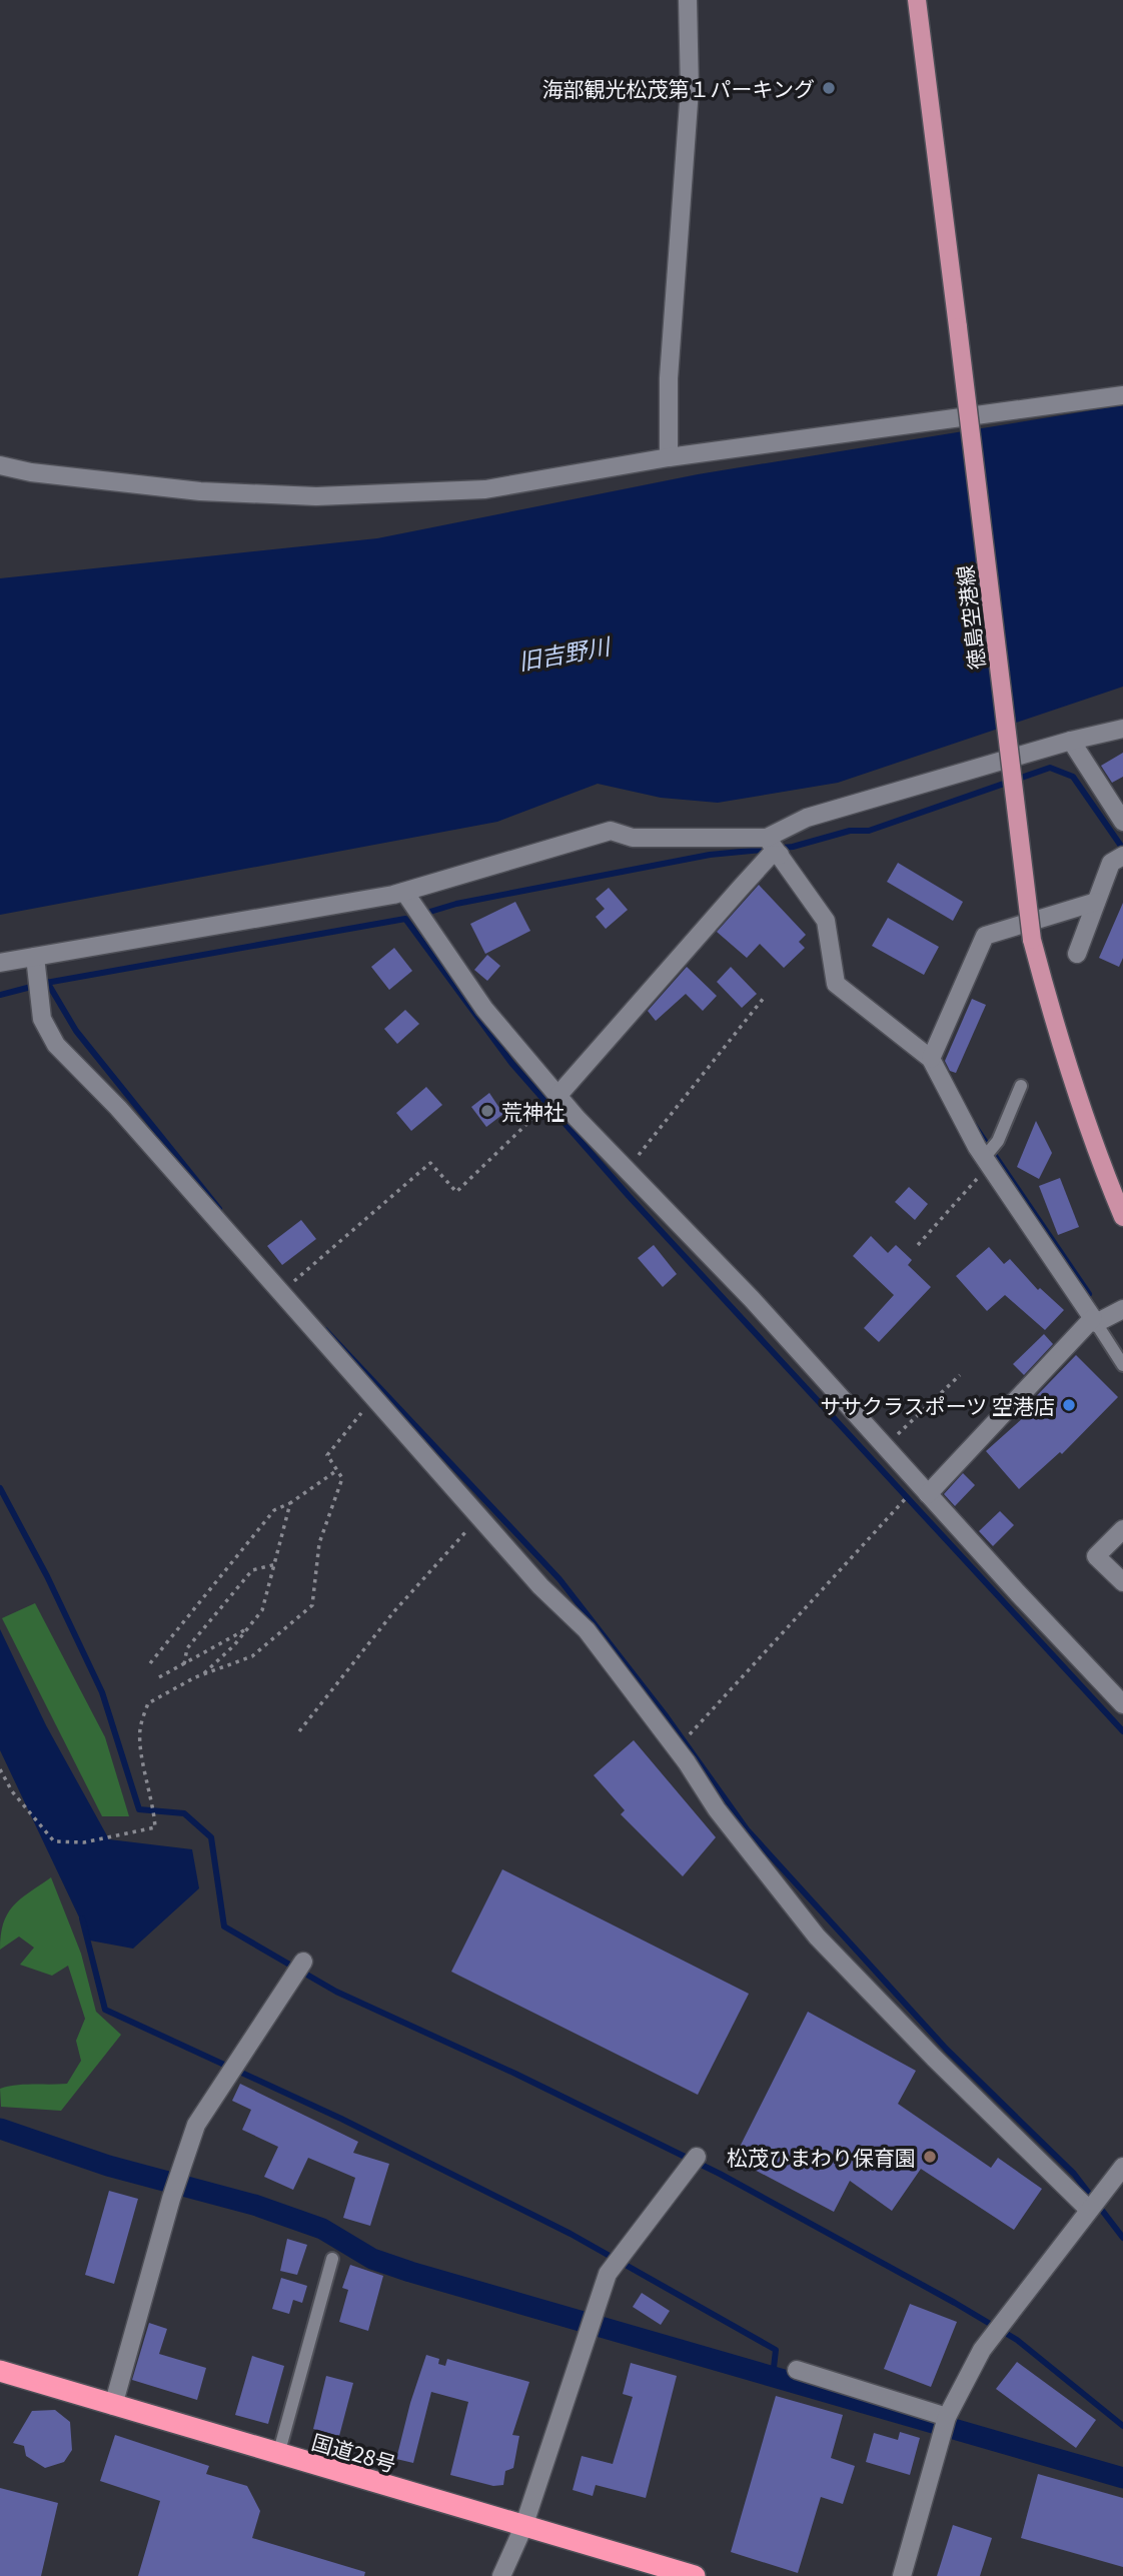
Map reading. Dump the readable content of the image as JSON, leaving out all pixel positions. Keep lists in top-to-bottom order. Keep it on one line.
{"streets":{"highway":["国道28号"],"main road":["徳島空港線"]},"water":["旧吉野川"],"places":["海部観光松茂第１パーキング","荒神社","ササクラスポーツ 空港店","松茂ひまわり保育園"]}
